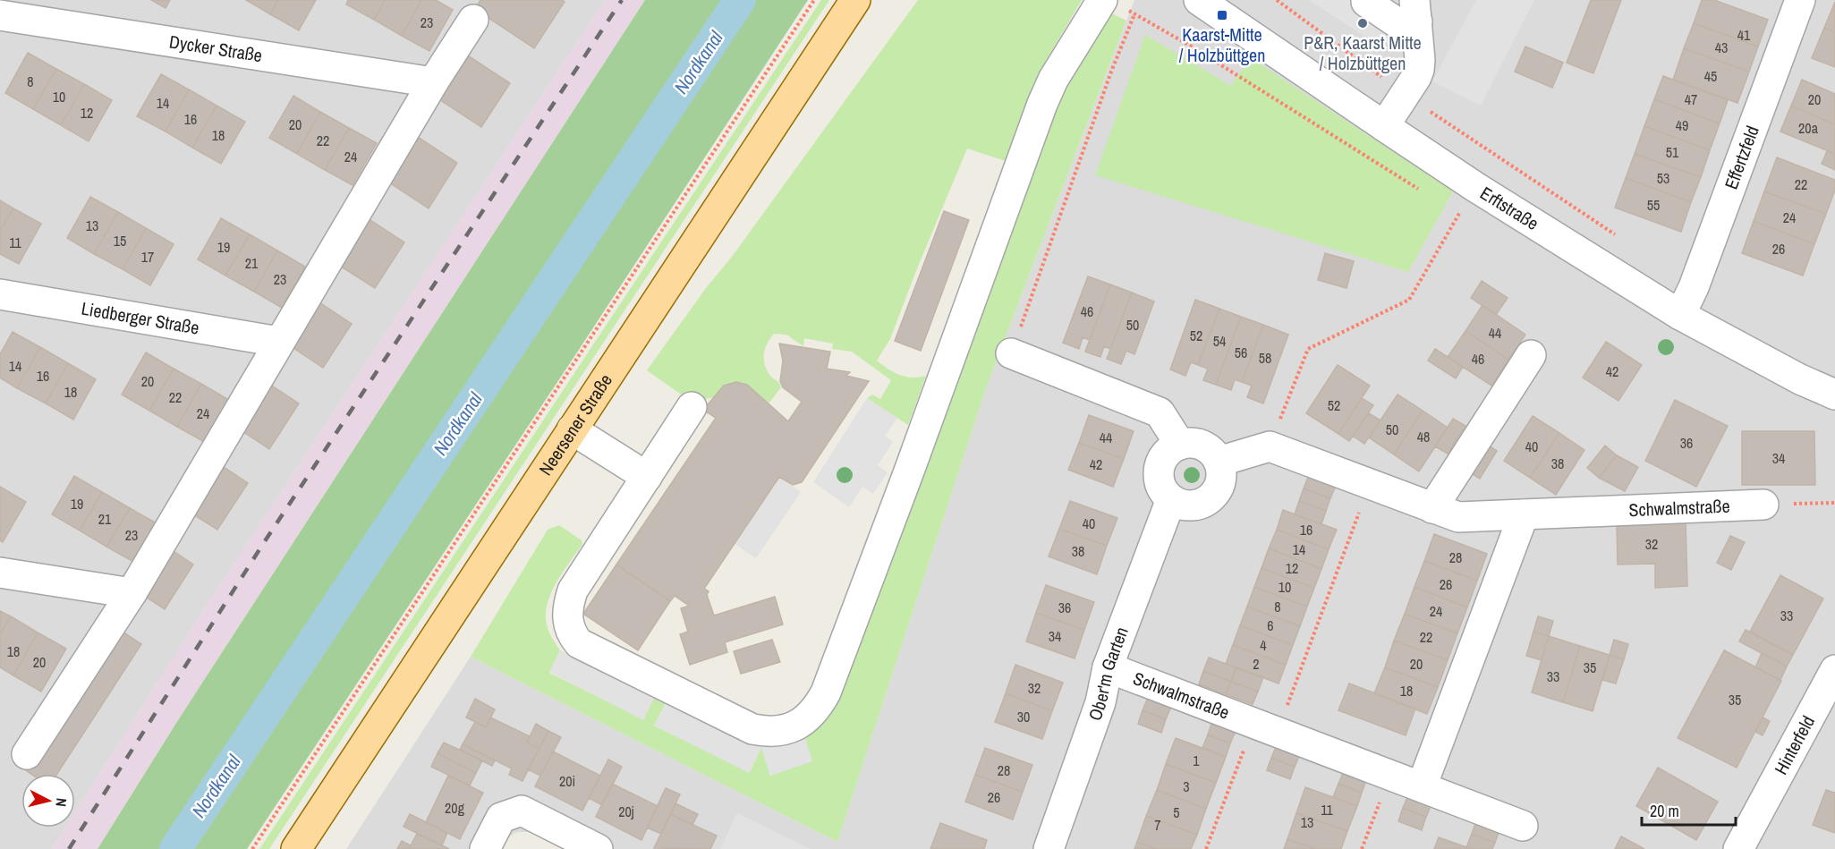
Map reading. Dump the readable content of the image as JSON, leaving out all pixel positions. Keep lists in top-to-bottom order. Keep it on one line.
{"streets":{"main road":["Neersener Straße"],"street":["Dycker Straße","Effertzfeld","Erftstraße","Liedberger Straße","Schwalmstraße","Ober'm Garten","Hinterfeld"]},"crossings":[["Effertzfeld","Erftstraße"],["Schwalmstraße","Ober'm Garten"]],"water":["Nordkanal"],"places":{"transit":["Kaarst-Mitte / Holzbüttgen"],"other":["P&R, Kaarst Mitte / Holzbüttgen"]},"house_numbers":["23","41","43","45","8","10","47","20","14","12","16","20","49","20a","18","22","51","24","53","22","55","24","13","15","11","19","26","17","21","23","46","50","44","52","54","56","58","46","14","42","16","20","18","22","52","24","50","48","44","36","40","34","38","42","19","21","40","16","23","32","14","38","28","12","26","10","8","36","24","33","6","34","22","4","18","20","2","20","35","33","32","18","35","30","1","28","20i","3","26","20g","11","20j","5","13","7"],"scale_bar":"20 m","north":"right"}
